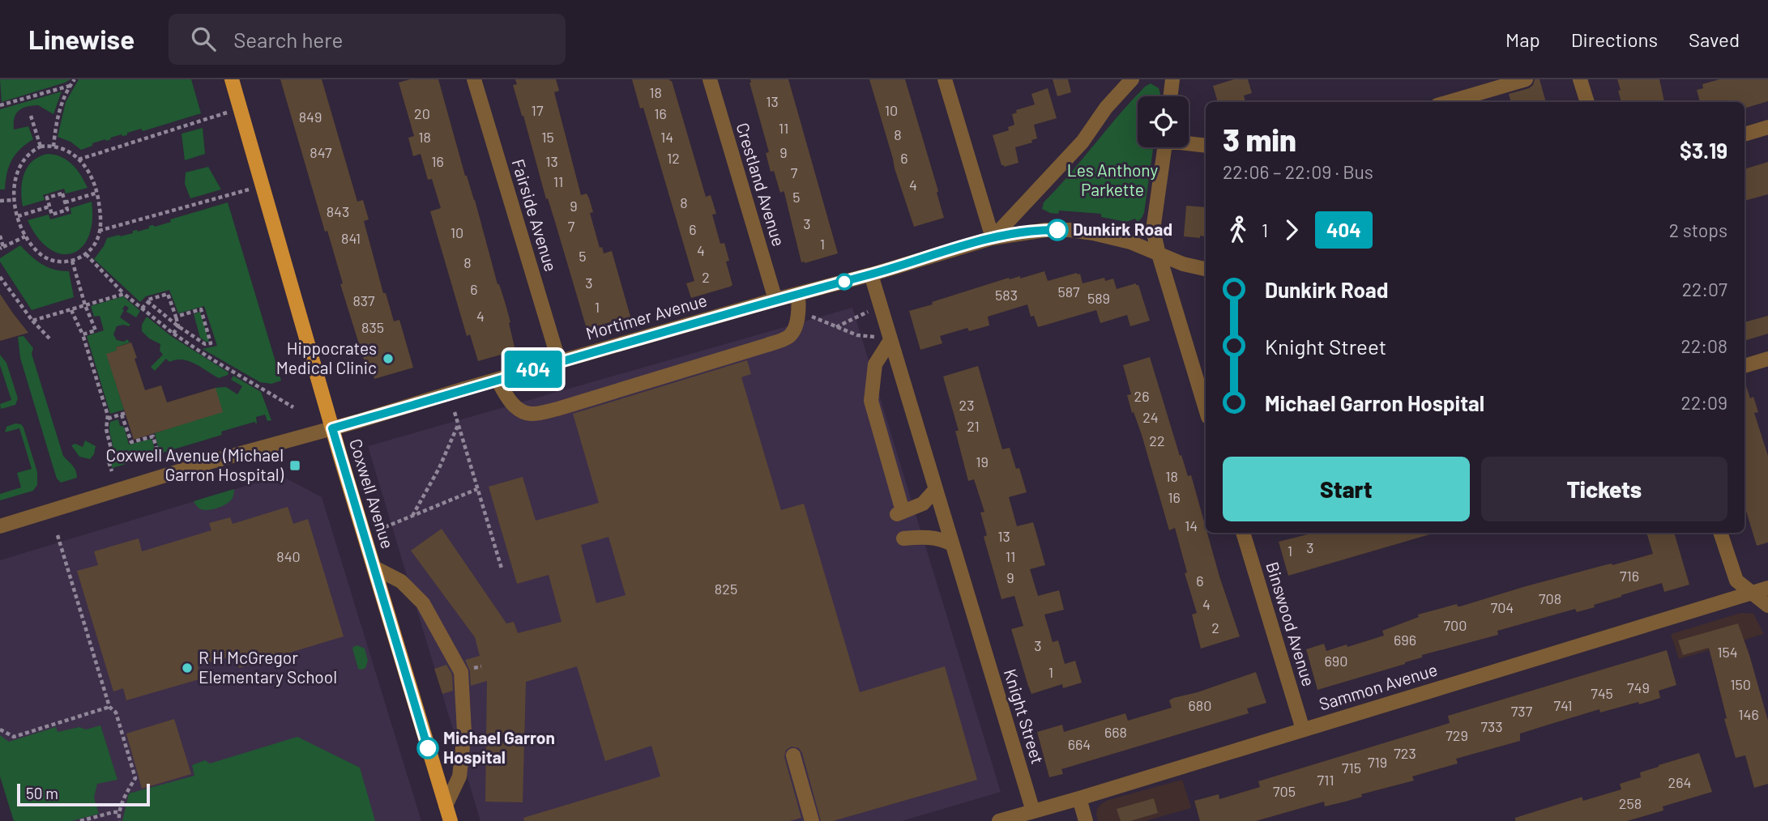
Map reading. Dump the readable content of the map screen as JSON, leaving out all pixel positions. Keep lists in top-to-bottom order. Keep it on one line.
{"streets":{"main road":["Coxwell Avenue"],"street":["Crestland Avenue","Fairside Avenue","Mortimer Avenue","Binswood Avenue","Sammon Avenue","Knight Street"]},"crossings":[["Crestland Avenue","Mortimer Avenue"],["Fairside Avenue","Mortimer Avenue"],["Mortimer Avenue","Coxwell Avenue"],["Mortimer Avenue","Knight Street"],["Binswood Avenue","Sammon Avenue"],["Sammon Avenue","Knight Street"]],"parks":["Les Anthony Parkette"],"places":{"other":["Dunkirk Road","Hippocrates Medical Clinic","R H McGregor Elementary School","Michael Garron Hospital"],"transit":["Coxwell Avenue (Michael Garron Hospital)"]},"lines":["bus line 404"],"house_numbers":["18","13","17","10","20","16","849","11","8","18","15","14","847","9","12","6","16","13","7","11","4","5","8","9","843","3","7","6","10","841","1","4","5","8","2","3","6","587","583","589","837","1","4","835","26","23","24","21","22","19","18","16","14","13","3","1","840","11","716","9","6","825","708","4","704","700","2","696","3","154","690","1","150","749","745","680","741","737","146","733","668","729","664","723","719","715","711","264","705","258"],"scale_bar":"50 m","page":{"header":"Linewise","search":"Search here","nav":["Map","Directions","Saved"],"on_map":"404","heading":["3 min","22:06 – 22:09 · Bus","$3.19"],"legs":["1","404","2 stops"],"list":[{"name":"Dunkirk Road","value":"22:07"},{"name":"Knight Street","value":"22:08"},{"name":"Michael Garron Hospital","value":"22:09"}],"buttons":["Start","Tickets"],"scale":"50 m"}}
